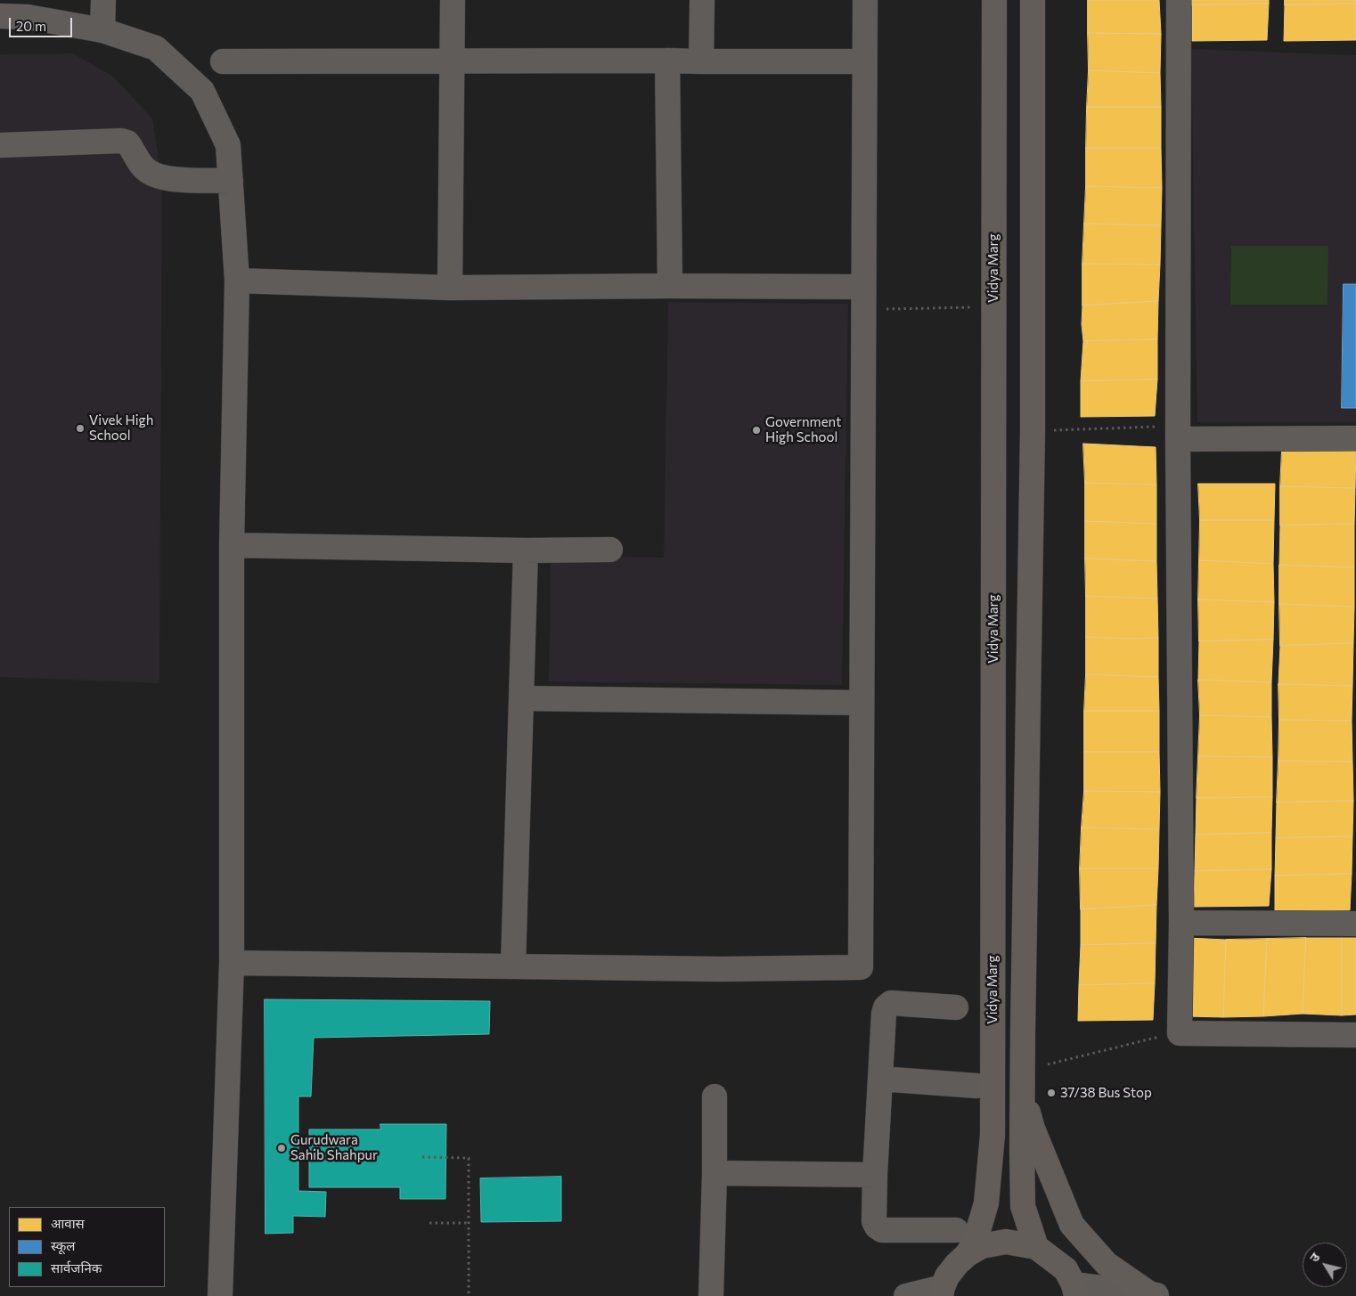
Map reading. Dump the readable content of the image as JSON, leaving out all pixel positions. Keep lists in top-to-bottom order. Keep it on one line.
{"streets":{"main road":["Vidya Marg"]},"places":["Vivek High School","Government High School","37/38 Bus Stop","Gurudwara Sahib Shahpur"],"legend":["आवास","स्कूल","सार्वजनिक"],"scale_bar":"20 m","north":"top left"}
